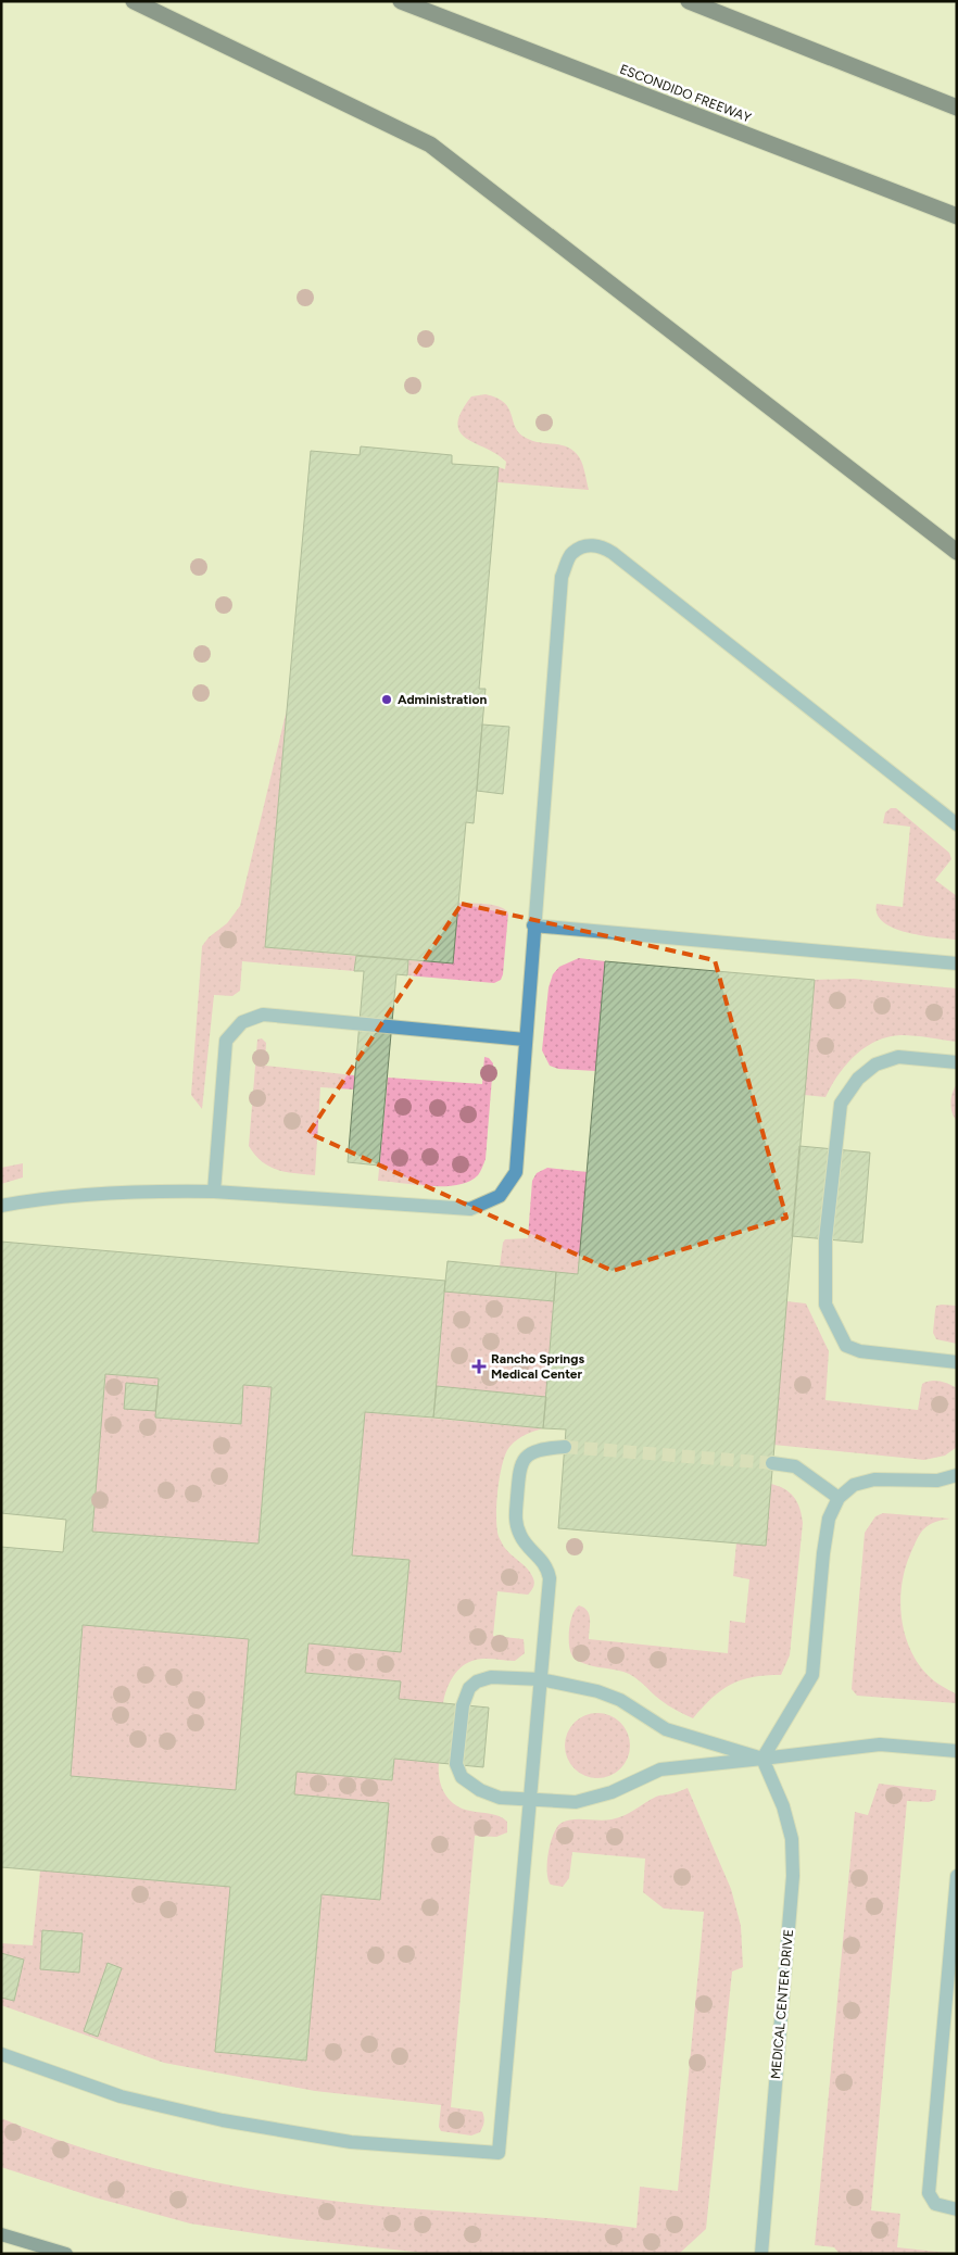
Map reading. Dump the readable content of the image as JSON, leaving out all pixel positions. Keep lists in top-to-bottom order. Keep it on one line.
{"streets":{"highway":["ESCONDIDO FREEWAY"],"street":["MEDICAL CENTER DRIVE"]},"places":{"other":["Administration"],"health":["Rancho Springs Medical Center"]}}
